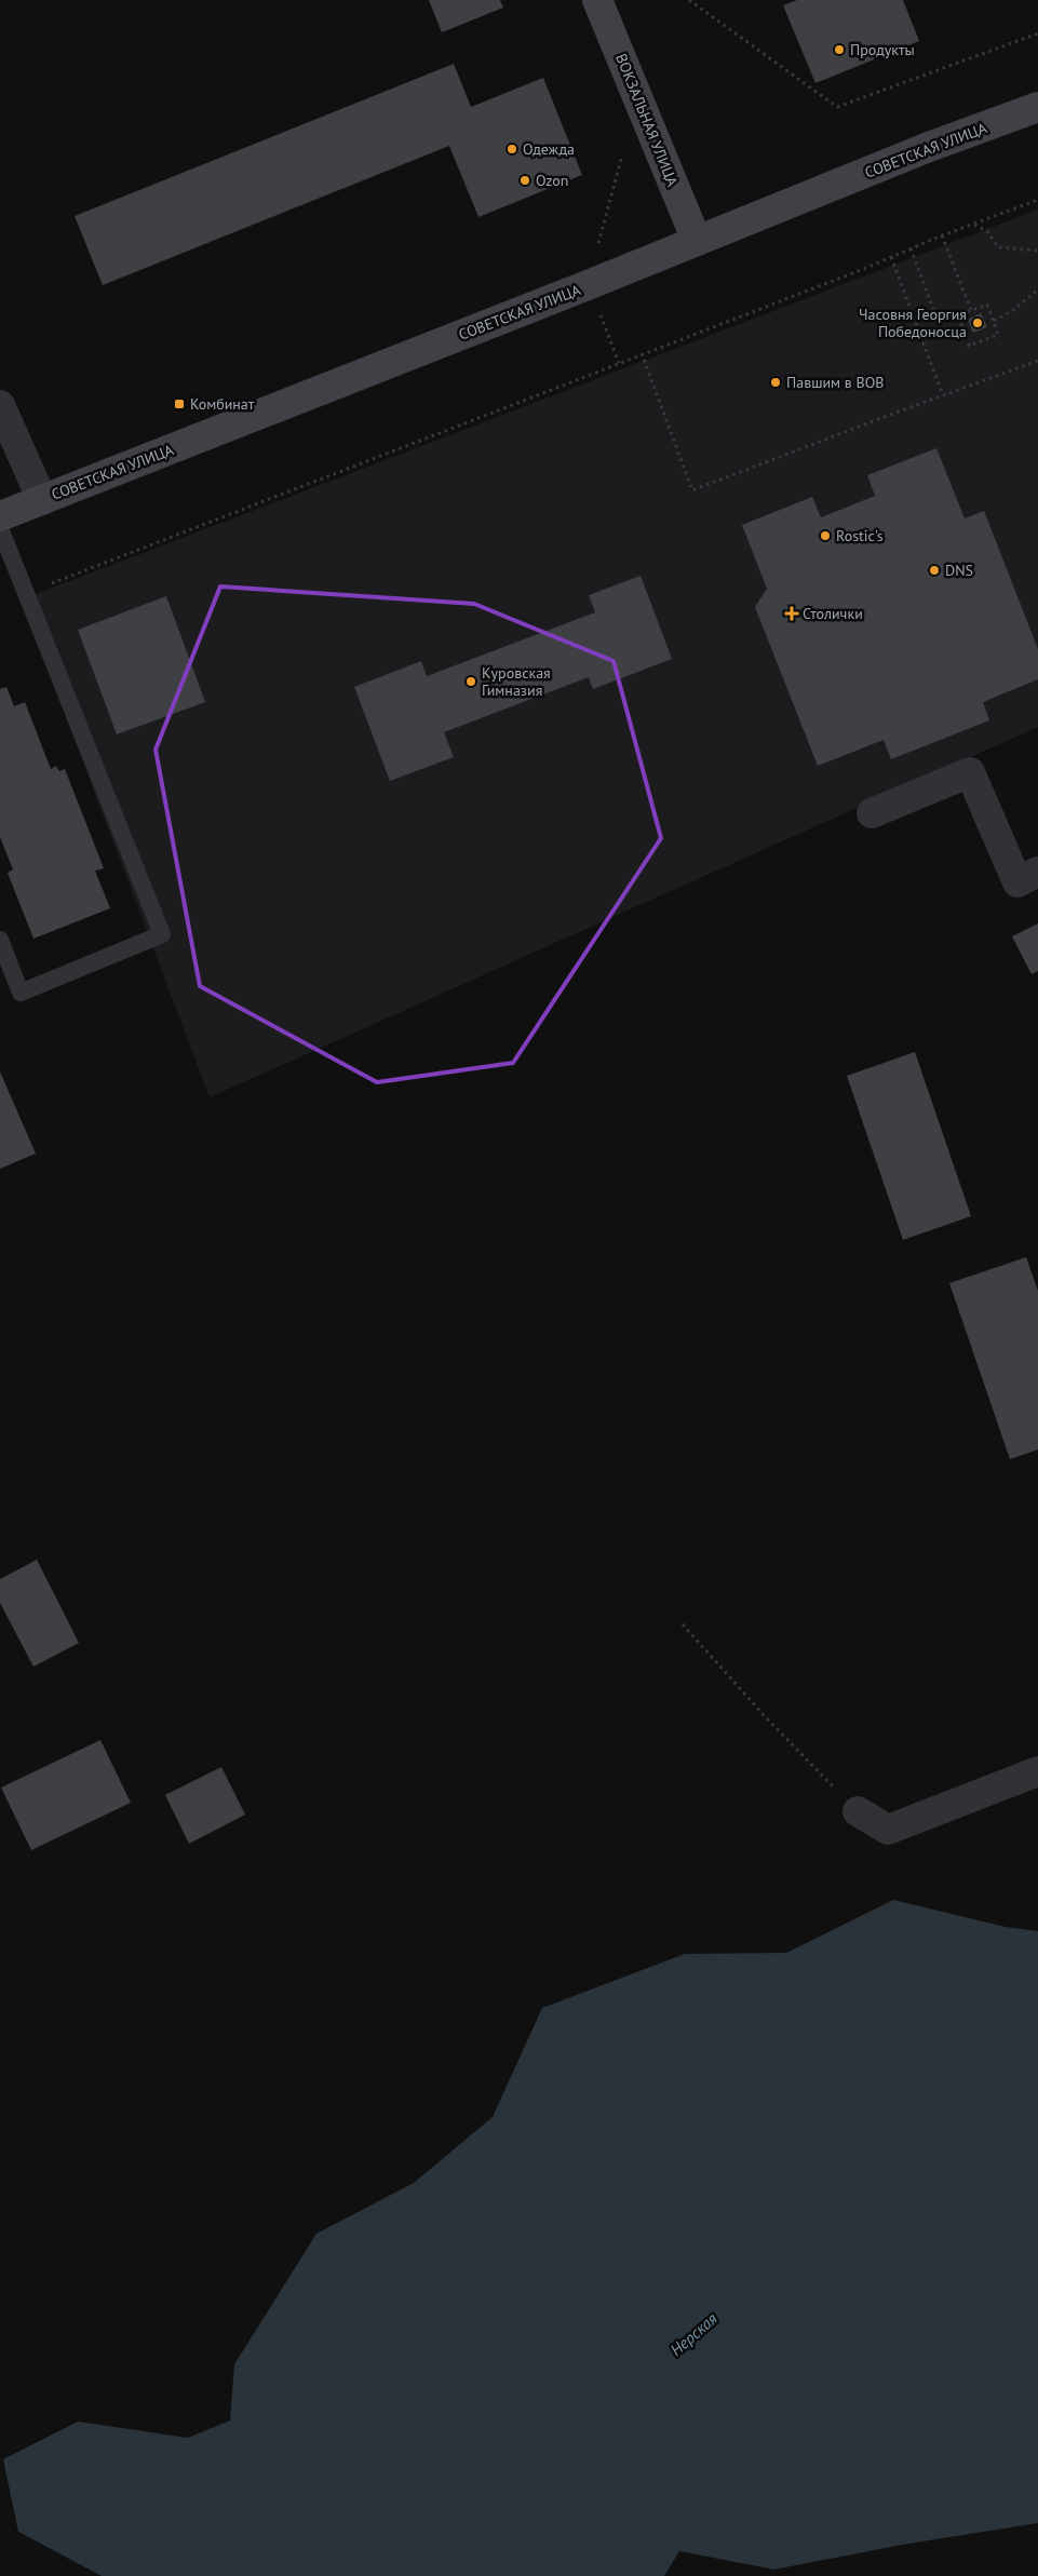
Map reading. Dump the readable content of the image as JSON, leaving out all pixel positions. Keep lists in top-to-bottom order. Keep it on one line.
{"streets":{"street":["ВОКЗАЛЬНАЯ УЛИЦА","СОВЕТСКАЯ УЛИЦА"]},"crossings":[["ВОКЗАЛЬНАЯ УЛИЦА","СОВЕТСКАЯ УЛИЦА"]],"water":["Нерская"],"places":{"other":["Продукты","Одежда","Ozon","Часовня Георгия Победоносца","Павшим в ВОВ","Rostic's","DNS","Куровская Гимназия"],"transit":["Комбинат"],"health":["Столички"]}}
